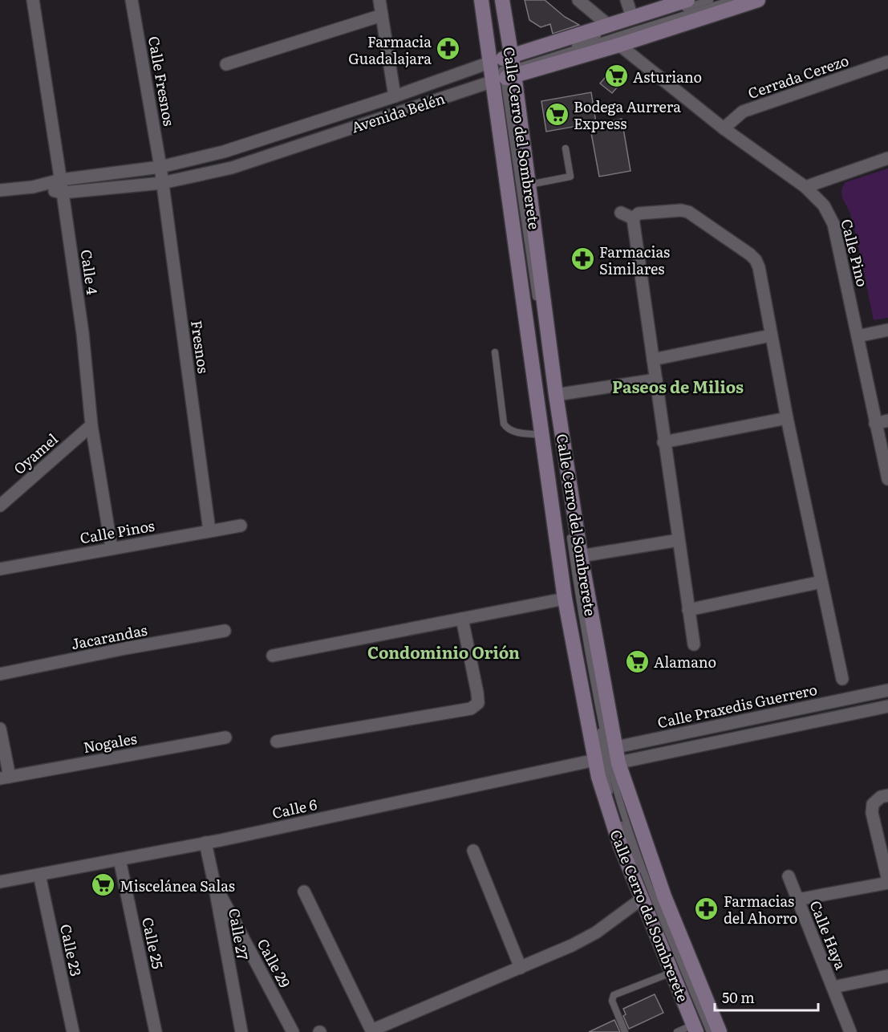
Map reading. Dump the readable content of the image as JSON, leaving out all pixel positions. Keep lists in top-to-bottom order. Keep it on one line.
{"streets":{"main road":["Avenida Belén","Calle Cerro del Sombrerete"],"street":["Cerrada Cerezo","Calle Fresnos","Calle Pino","Calle 4","Fresnos","Oyamel","Calle Pinos","Jacarandas","Calle Praxedis Guerrero","Nogales","Calle 6","Calle 27","Calle Haya","Calle 25","Calle 23","Calle 29"]},"crossings":[["Cerrada Cerezo","Calle Pino"],["Calle Fresnos","Avenida Belén"],["Calle Fresnos","Fresnos"],["Avenida Belén","Calle Cerro del Sombrerete"],["Avenida Belén","Calle Pino"],["Avenida Belén","Calle 4"],["Avenida Belén","Fresnos"],["Calle Cerro del Sombrerete","Calle Praxedis Guerrero"],["Calle Cerro del Sombrerete","Calle 6"],["Calle 4","Oyamel"],["Calle 4","Calle Pinos"],["Fresnos","Calle Pinos"],["Calle Praxedis Guerrero","Calle 6"],["Calle 6","Calle 27"],["Calle 6","Calle 25"],["Calle 6","Calle 23"],["Calle 27","Calle 29"]],"districts":["Paseos de Milios","Condominio Orión"],"places":{"pharmacy":["Farmacia Guadalajara","Farmacias Similares","Farmacias del Ahorro"],"supermarket":["Asturiano","Bodega Aurrera Express","Alamano","Miscelánea Salas"]},"scale_bar":"50 m"}
